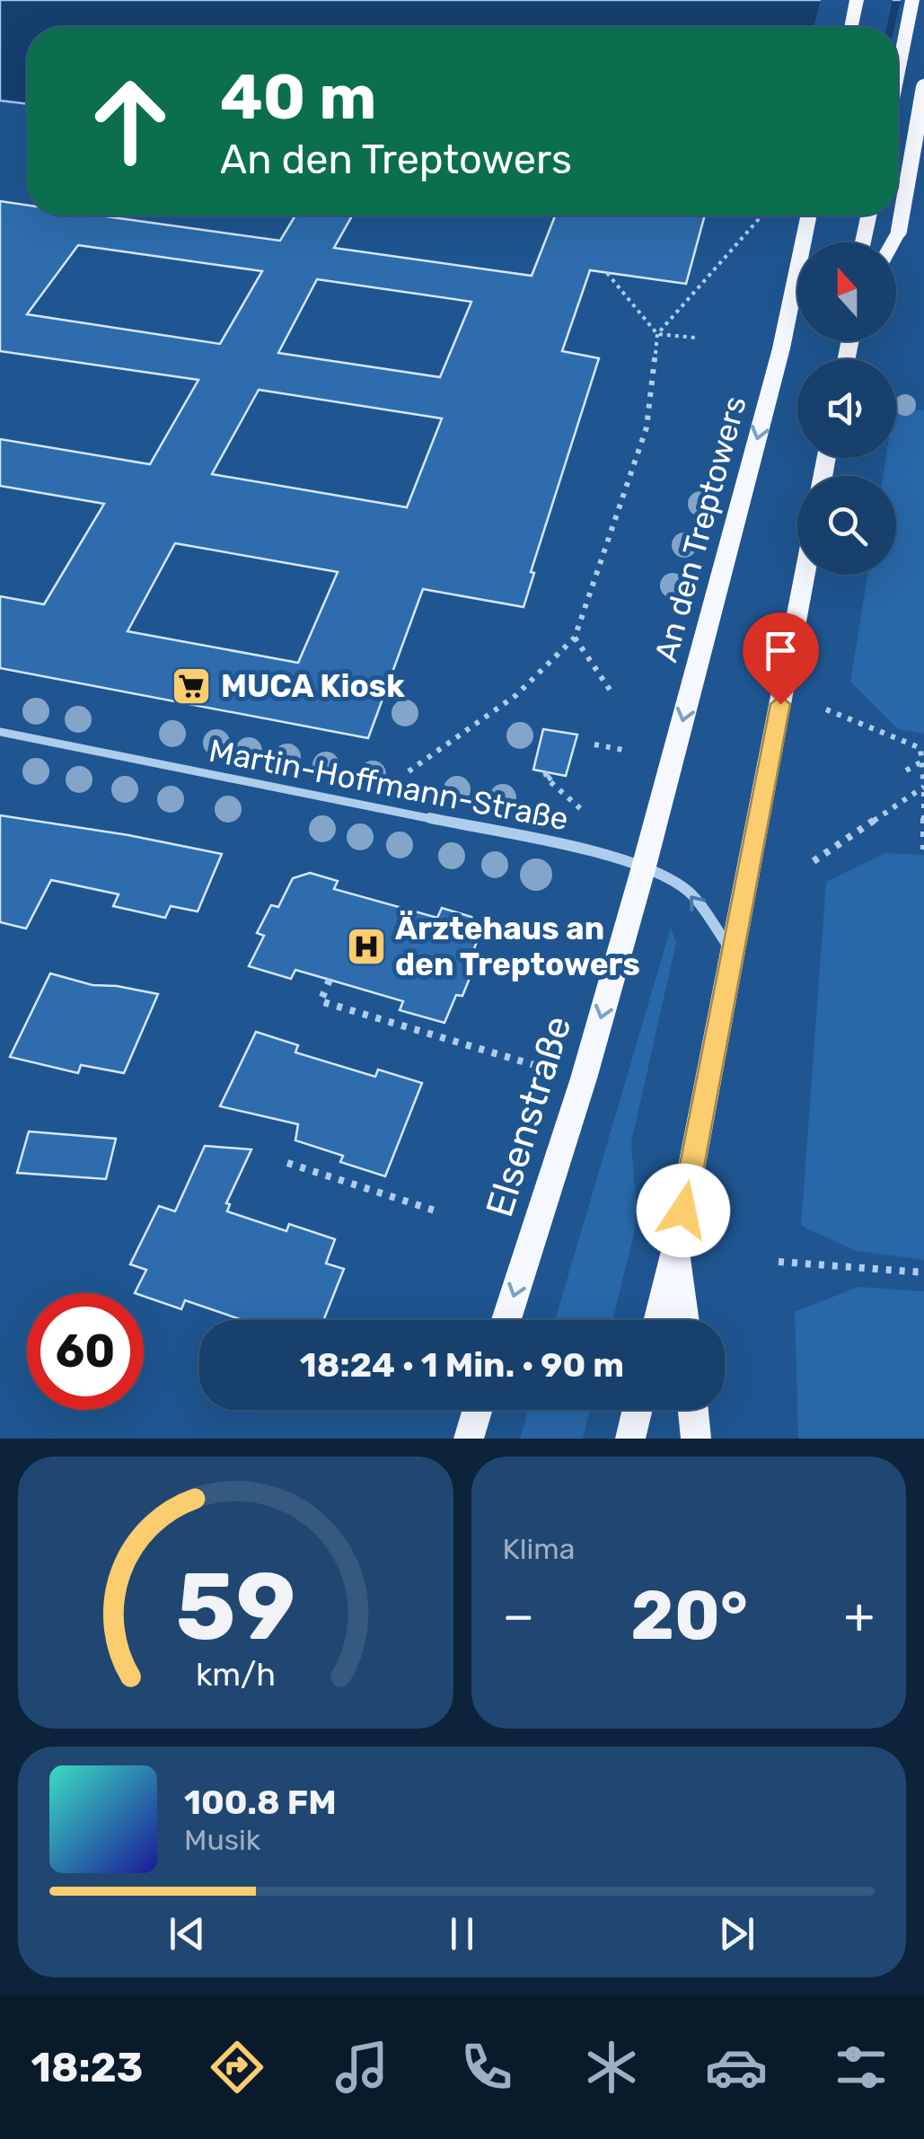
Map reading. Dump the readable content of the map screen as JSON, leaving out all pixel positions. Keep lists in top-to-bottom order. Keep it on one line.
{"streets":{"main road":["An den Treptowers","Elsenstraße"],"street":["Martin-Hoffmann-Straße"]},"crossings":[["An den Treptowers","Martin-Hoffmann-Straße"],["An den Treptowers","Elsenstraße"],["Martin-Hoffmann-Straße","Elsenstraße"]],"places":{"supermarket":["MUCA Kiosk"],"hospital":["Ärztehaus an den Treptowers"]},"north":"top","page":{"turn":["40 m","An den Treptowers"],"limit":"60","trip":"18:24 · 1 Min. · 90 m","tile":"Klima","heat":["−","20°","+"],"song":["100.8 FM","Musik"],"tabs":"18:23","gauge":["59","km/h"]}}
